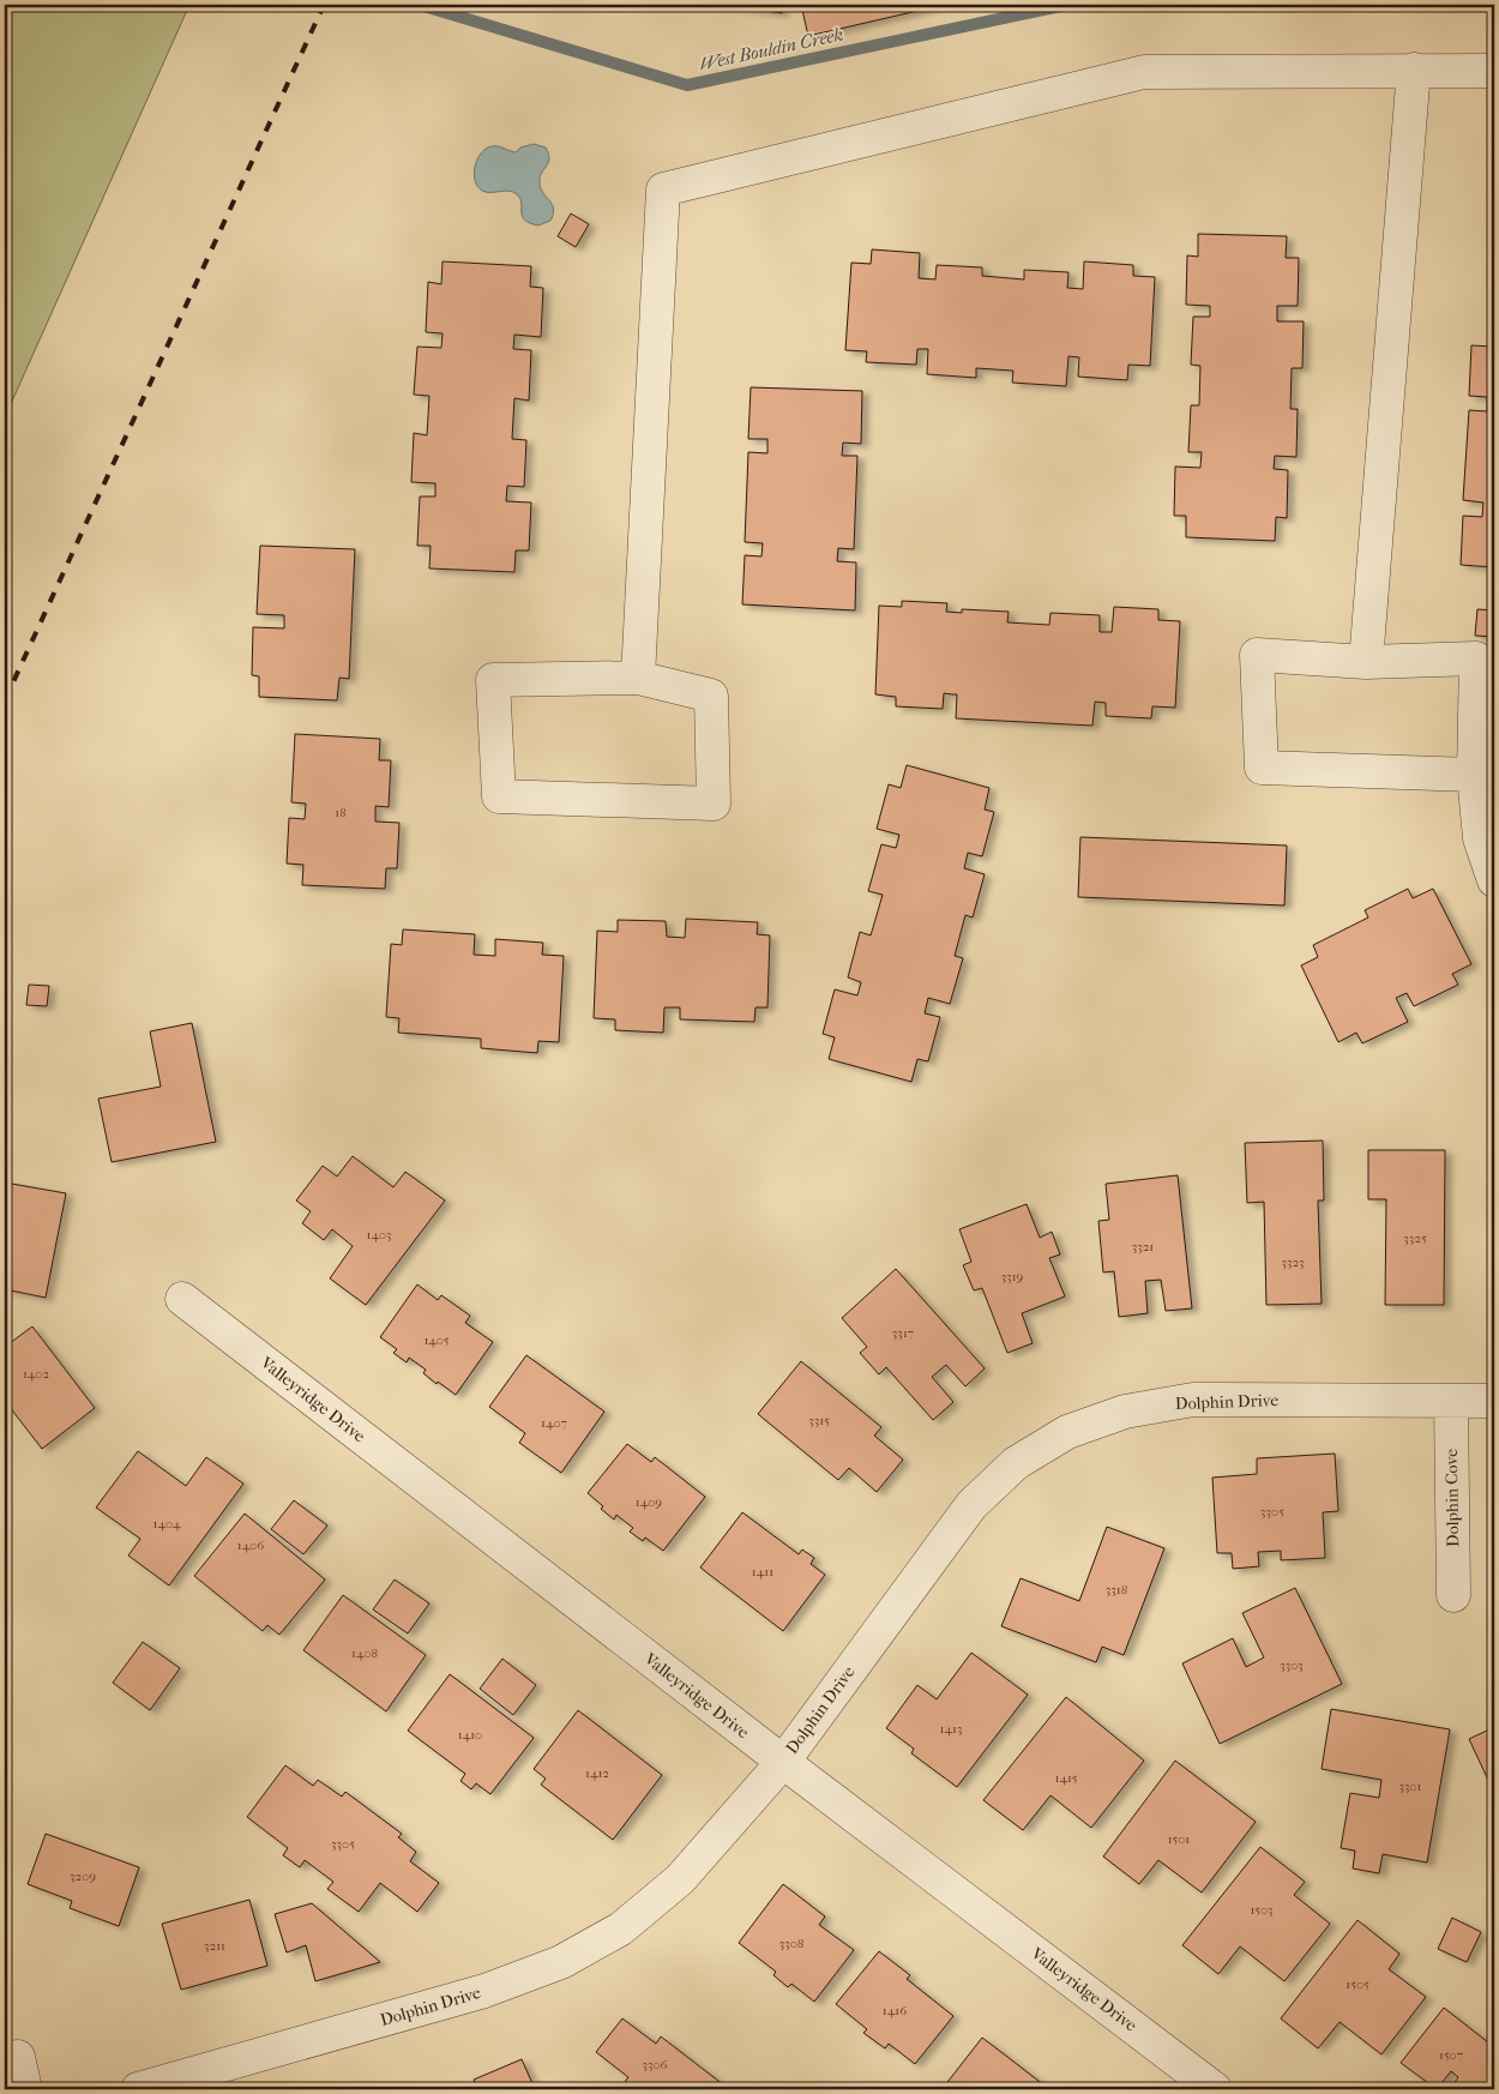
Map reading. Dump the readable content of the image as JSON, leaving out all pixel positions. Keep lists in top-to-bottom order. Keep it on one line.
{"streets":{"street":["Valleyridge Drive","Dolphin Drive","Dolphin Cove"]},"crossings":[["Valleyridge Drive","Dolphin Drive"],["Dolphin Drive","Dolphin Cove"]],"water":["West Bouldin Creek"],"house_numbers":["18","1403","3325","3321","3323","3319","3317","1405","1402","3315","1407","1409","3305","1404","1406","1411","3318","1408","3303","1413","1410","1412","1415","3301","1501","3305","3209","1503","3308","3211","1505","1416","1507","3306"]}
